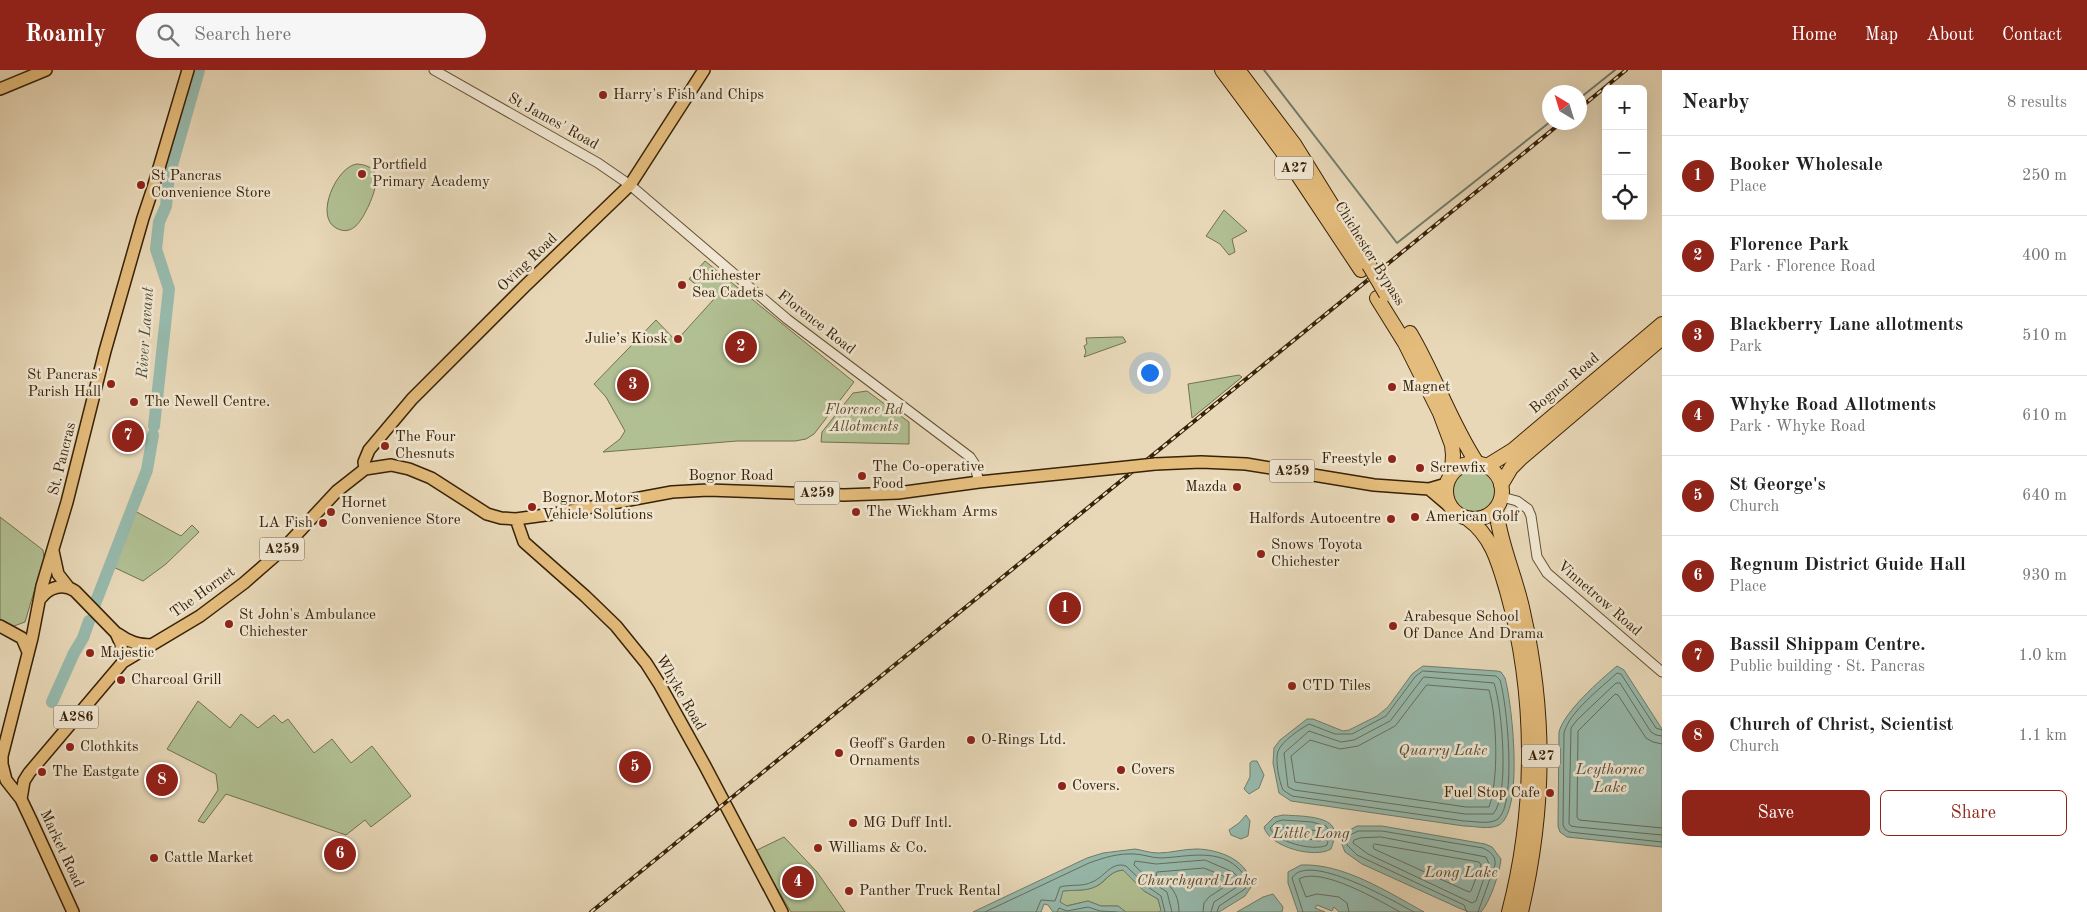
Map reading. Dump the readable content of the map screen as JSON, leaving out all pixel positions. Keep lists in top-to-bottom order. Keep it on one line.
{"streets":{"highway":["A27","Chichester Bypass","Bognor Road"],"main road":["Oving Road","St. Pancras","A259","The Hornet","Whyke Road","A286","Market Road"],"street":["St James' Road","Florence Road","Vinnetrow Road"]},"crossings":[["St James' Road","Oving Road"],["St James' Road","Florence Road"],["A27","Chichester Bypass"],["A27","Bognor Road"],["A27","A259"],["A27","Vinnetrow Road"],["Chichester Bypass","Bognor Road"],["Chichester Bypass","A259"],["Chichester Bypass","Vinnetrow Road"],["Oving Road","Florence Road"],["Oving Road","The Hornet"],["Florence Road","Bognor Road"],["Bognor Road","A259"],["Bognor Road","The Hornet"],["Bognor Road","Vinnetrow Road"],["Bognor Road","Whyke Road"],["St. Pancras","Market Road"],["A259","Vinnetrow Road"],["The Hornet","A286"],["A286","Market Road"]],"water":["River Lavant","Quarry Lake","Leythorne Lake","Little Long","Long Lake","Churchyard Lake"],"parks":["Florence Rd Allotments"],"places":["Harry's Fish and Chips","Portfield Primary Academy","St Pancras Convenience Store","Chichester Sea Cadets","Julie’s Kiosk","St Pancras' Parish Hall","Magnet","The Newell Centre.","The Four Chesnuts","Freestyle","Screwfix","The Co-operative Food","Mazda","Bognor Motors Vehicle Solutions","Hornet Convenience Store","The Wickham Arms","American Golf","Halfords Autocentre","LA Fish","Snows Toyota Chichester","St John's Ambulance Chichester","Arabesque School Of Dance And Drama","Majestic","Charcoal Grill","CTD Tiles","O-Rings Ltd.","Clothkits","Geoff's Garden Ornaments","Covers","The Eastgate","Covers.","Fuel Stop Cafe","MG Duff Intl.","Williams & Co.","Cattle Market","Panther Truck Rental"],"north":"top left","page":{"header":"Roamly","search":"Search here","nav":["Home","Map","About","Contact"],"heading":["Nearby","8 results"],"map_buttons":["+","−"],"list":[{"mark":"1","name":"Booker Wholesale","note":"Place","value":"250 m"},{"mark":"2","name":"Florence Park","note":"Park · Florence Road","value":"400 m"},{"mark":"3","name":"Blackberry Lane allotments","note":"Park","value":"510 m"},{"mark":"4","name":"Whyke Road Allotments","note":"Park · Whyke Road","value":"610 m"},{"mark":"5","name":"St George's","note":"Church","value":"640 m"},{"mark":"6","name":"Regnum District Guide Hall","note":"Place","value":"930 m"},{"mark":"7","name":"Bassil Shippam Centre.","note":"Public building · St. Pancras","value":"1.0 km"},{"mark":"8","name":"Church of Christ, Scientist","note":"Church","value":"1.1 km"}],"pins":["2","3","7","1","5","8","6","4"],"buttons":["Save","Share"]}}
